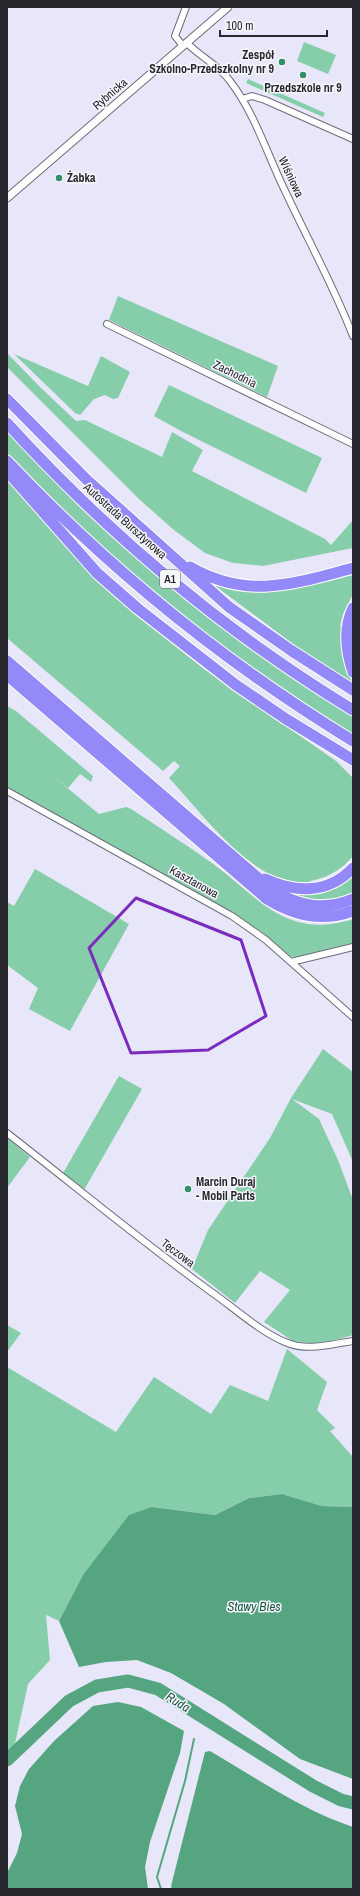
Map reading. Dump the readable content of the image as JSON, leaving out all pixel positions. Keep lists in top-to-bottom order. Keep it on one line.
{"streets":{"highway":["Autostrada Bursztynowa","A1"],"street":["Rybnicka","Wiśniowa","Zachodnia","Kasztanowa","Tęczowa"]},"crossings":[["Rybnicka","Wiśniowa"]],"water":["Stawy Bies","Ruda"],"places":["Zespół Szkolno-Przedszkolny nr 9","Przedszkole nr 9","Żabka","Marcin Duraj - Mobil Parts"],"scale_bar":"100 m"}
